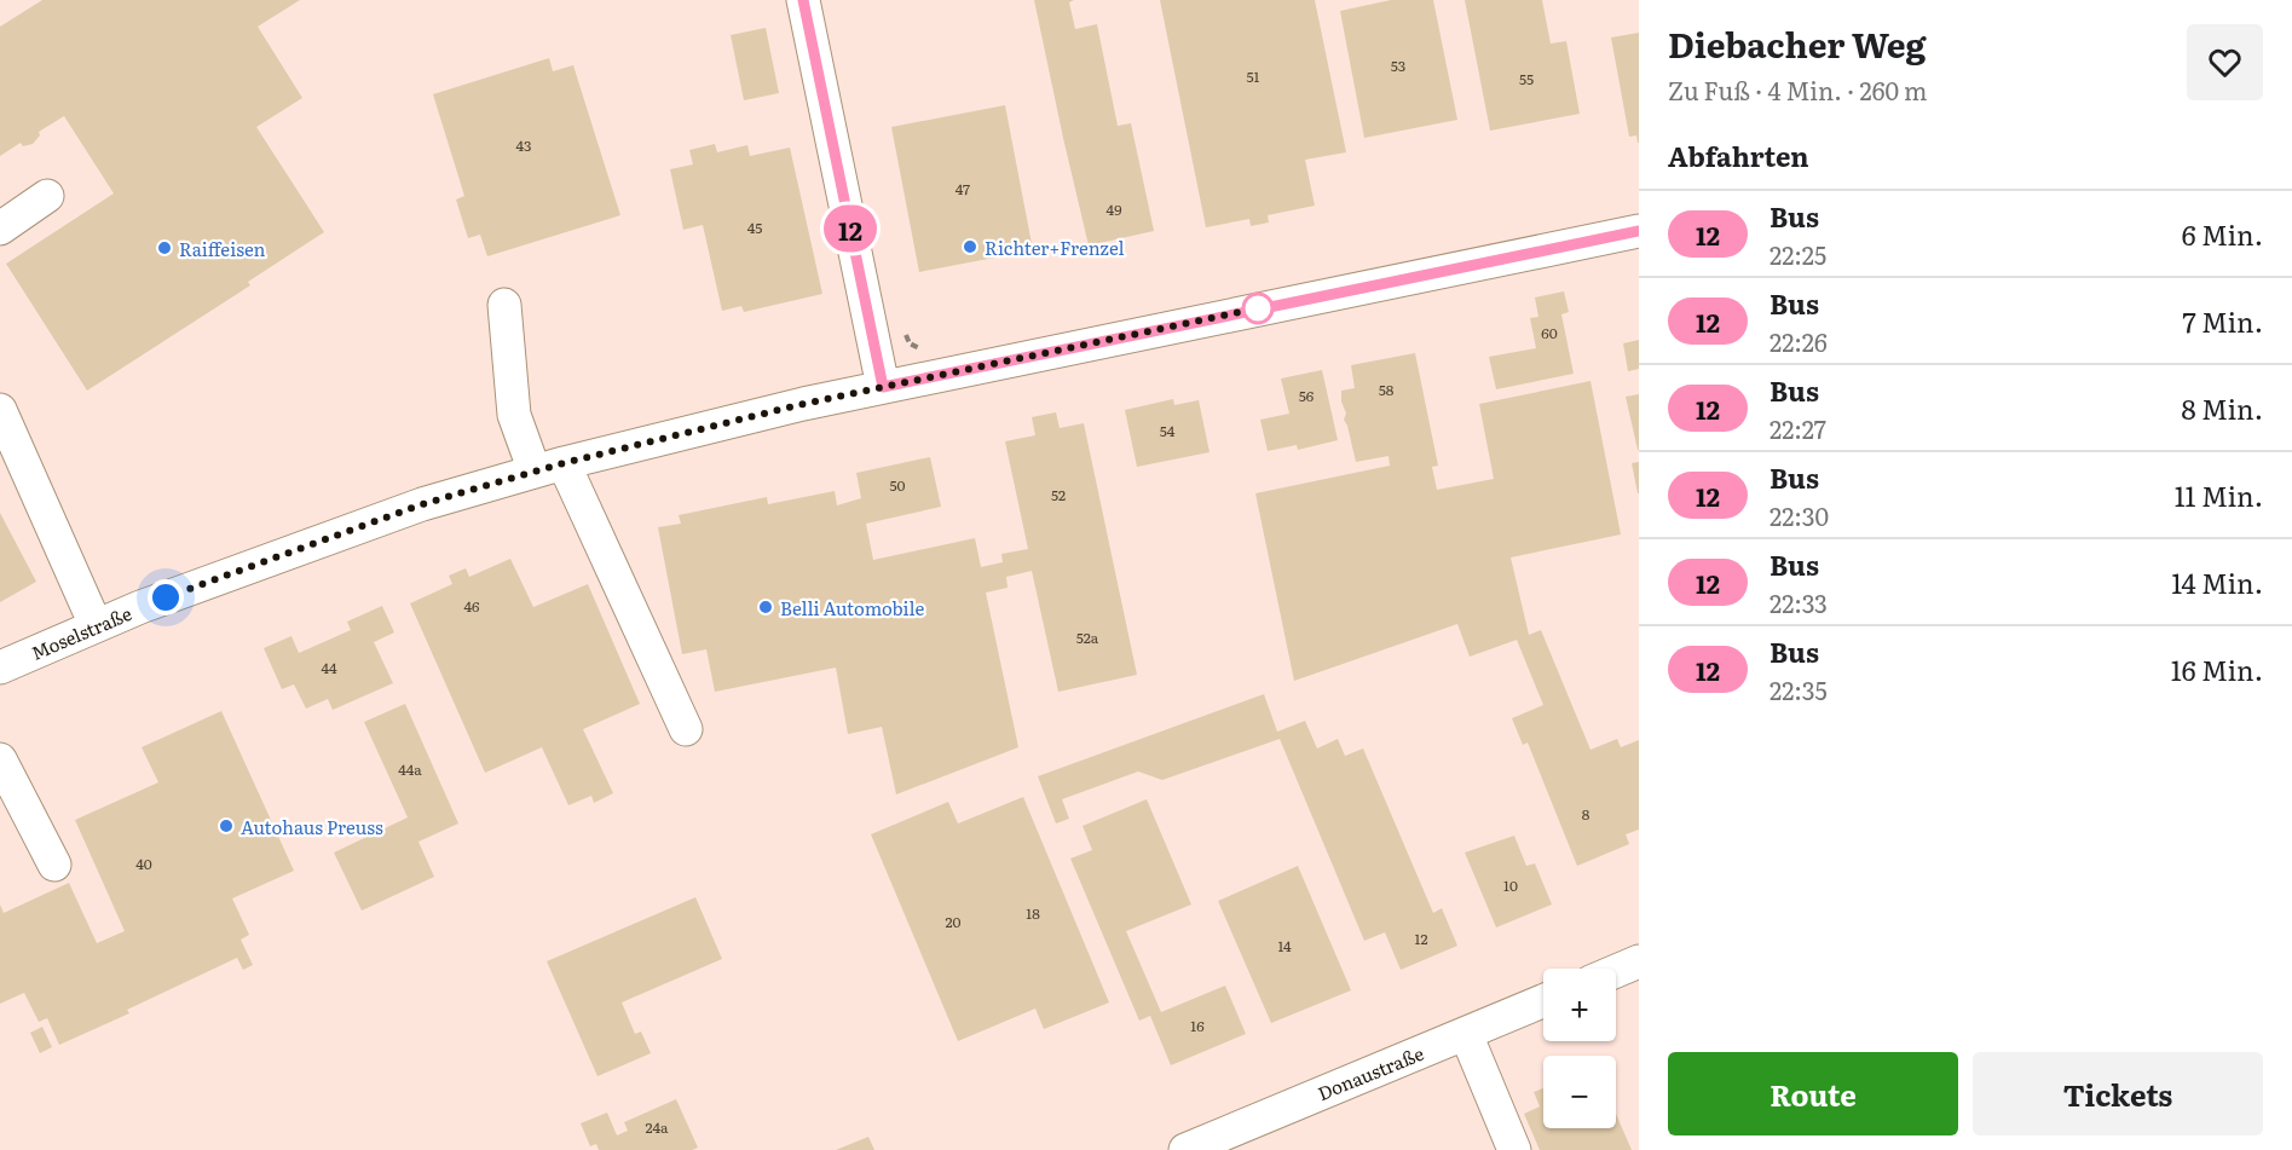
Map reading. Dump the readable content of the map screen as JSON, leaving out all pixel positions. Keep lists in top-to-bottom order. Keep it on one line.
{"streets":{"street":["Moselstraße","Donaustraße"]},"places":["Richter+Frenzel","Raiffeisen","Belli Automobile","Autohaus Preuss"],"lines":["bus line 12"],"house_numbers":["53","51","55","43","47","49","45","60","58","56","54","50","52","46","52a","44","44a","8","40","10","18","20","12","14","16","24a"],"page":{"on_map":"12","heading":[["Diebacher Weg","Zu Fuß · 4 Min. · 260 m"],"Abfahrten"],"list":[{"mark":"12","name":"Bus","note":"22:25","value":"6 Min."},{"mark":"12","name":"Bus","note":"22:26","value":"7 Min."},{"mark":"12","name":"Bus","note":"22:27","value":"8 Min."},{"mark":"12","name":"Bus","note":"22:30","value":"11 Min."},{"mark":"12","name":"Bus","note":"22:33","value":"14 Min."},{"mark":"12","name":"Bus","note":"22:35","value":"16 Min."}],"map_buttons":["+","−"],"buttons":["Route","Tickets"]}}
